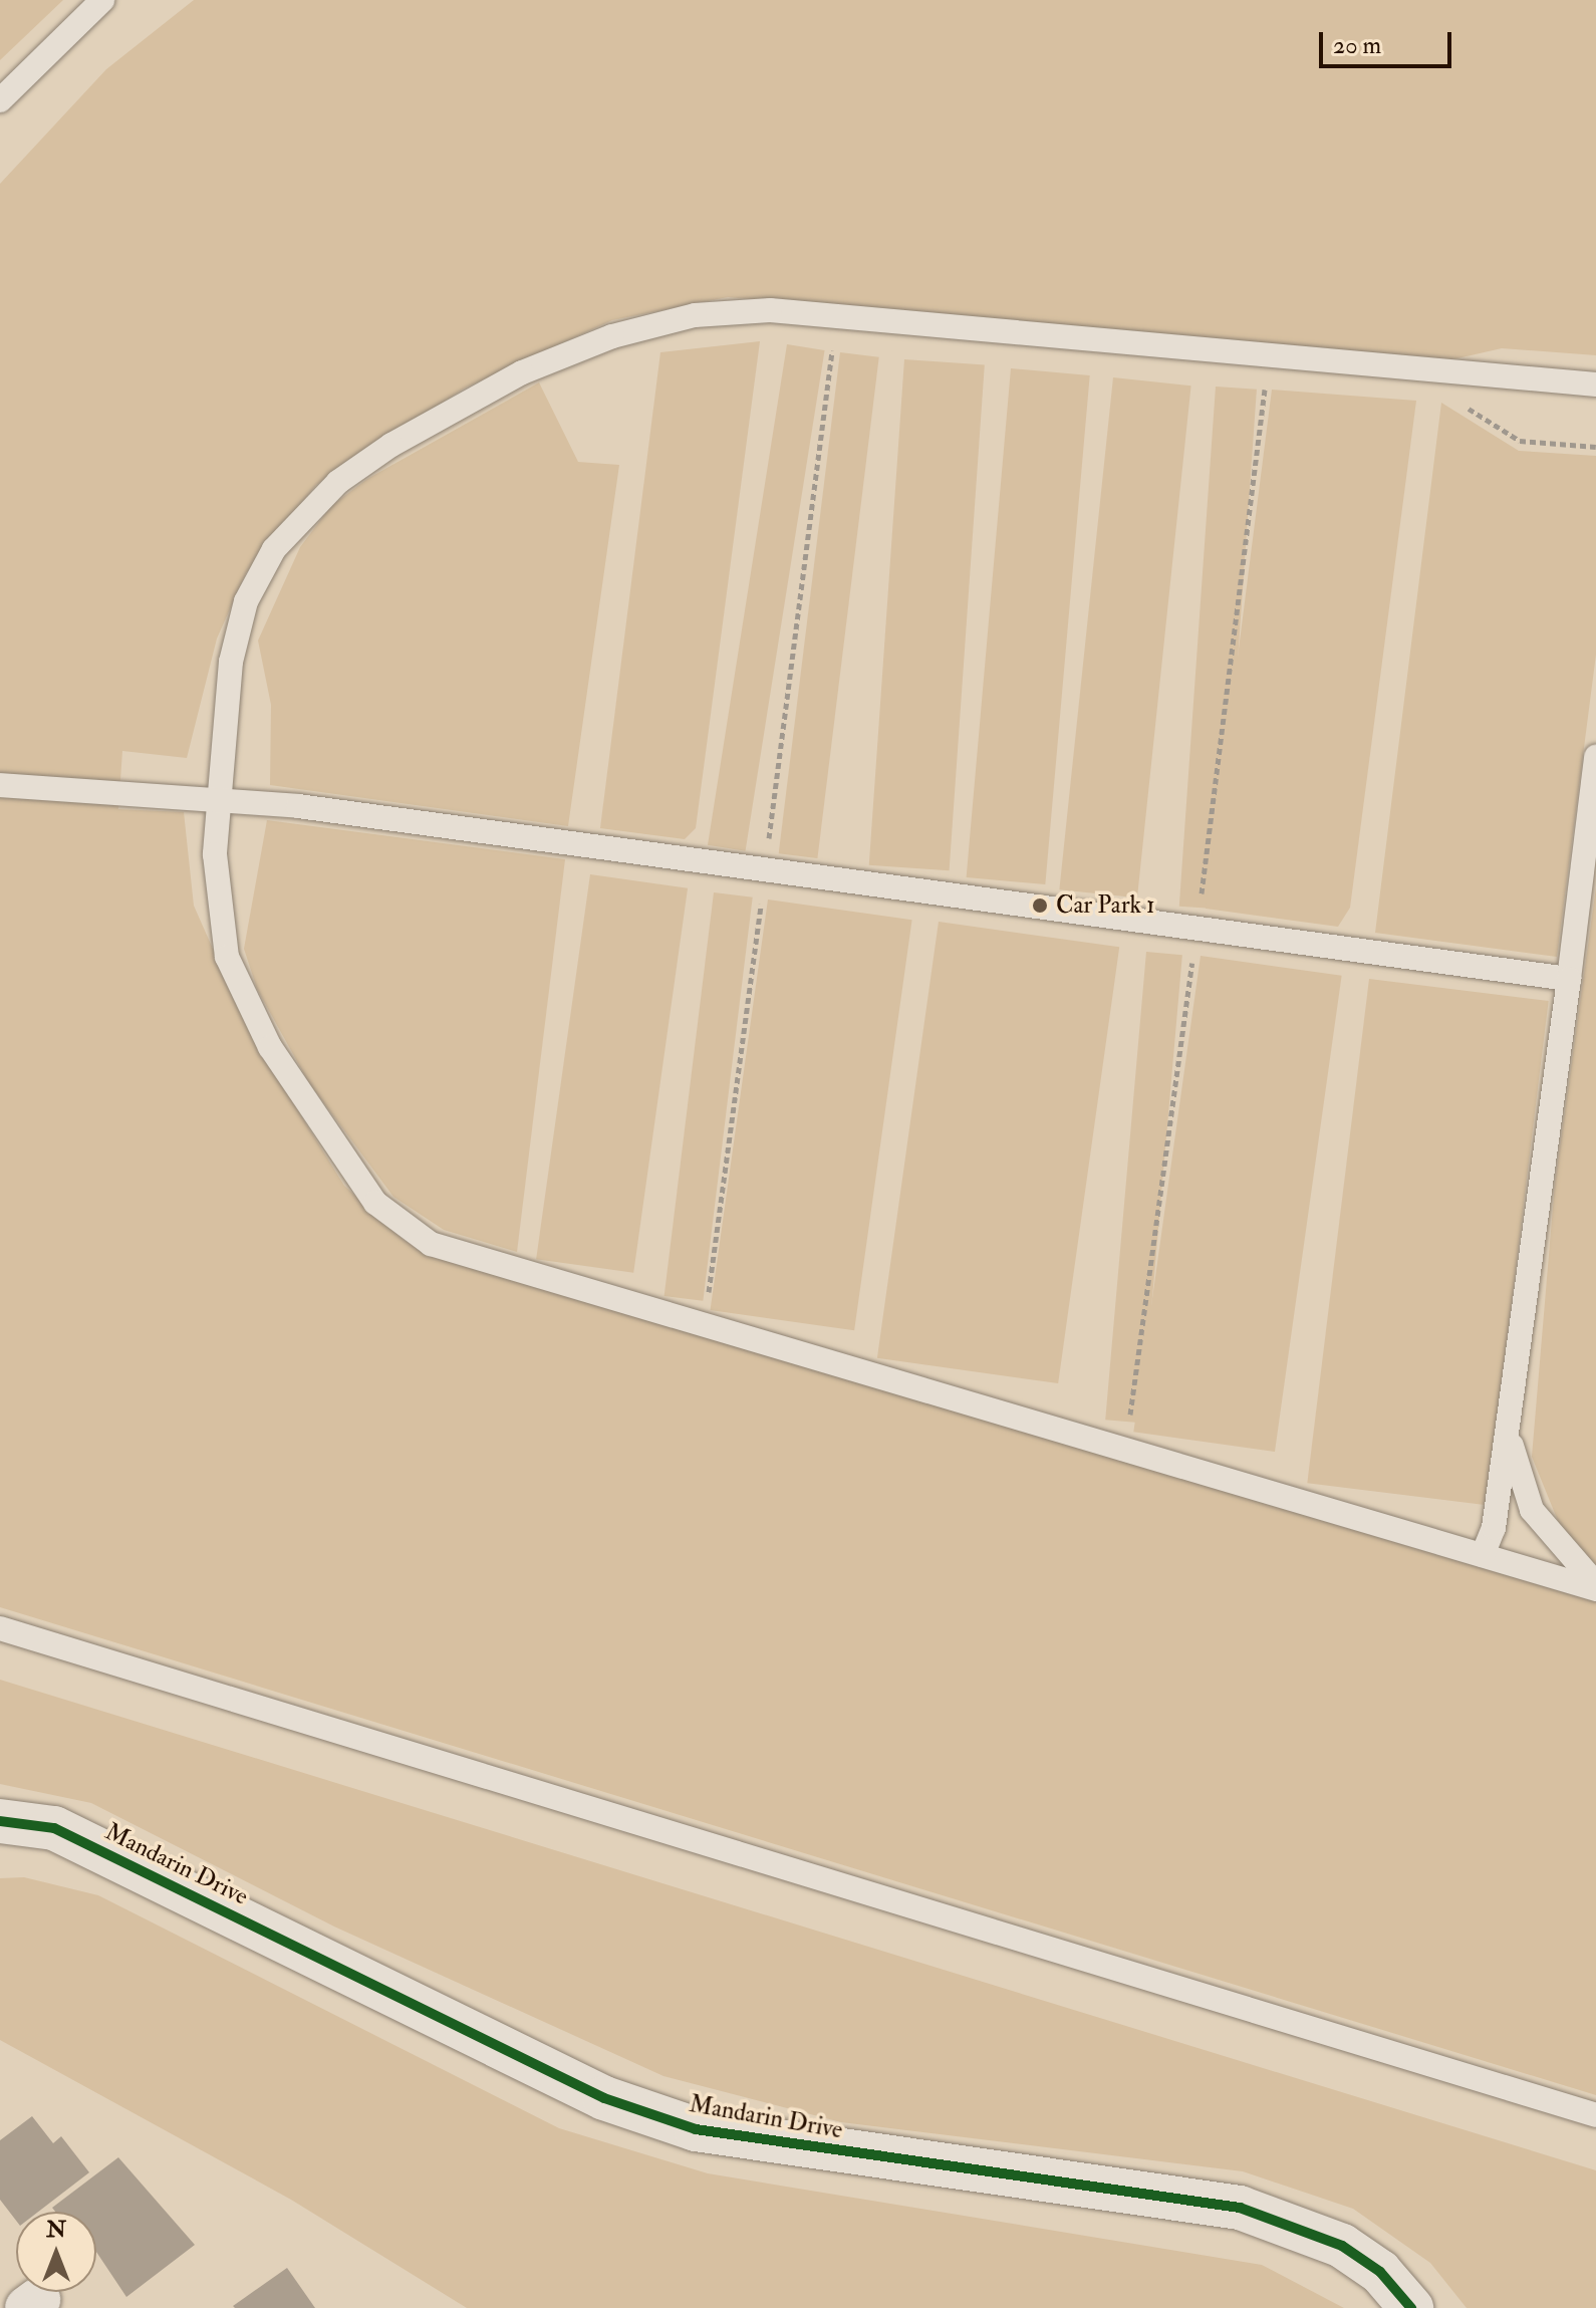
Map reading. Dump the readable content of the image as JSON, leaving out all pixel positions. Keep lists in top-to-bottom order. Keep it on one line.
{"streets":{"street":["Mandarin Drive"]},"places":["Car Park 1"],"scale_bar":"20 m","north":"top"}
